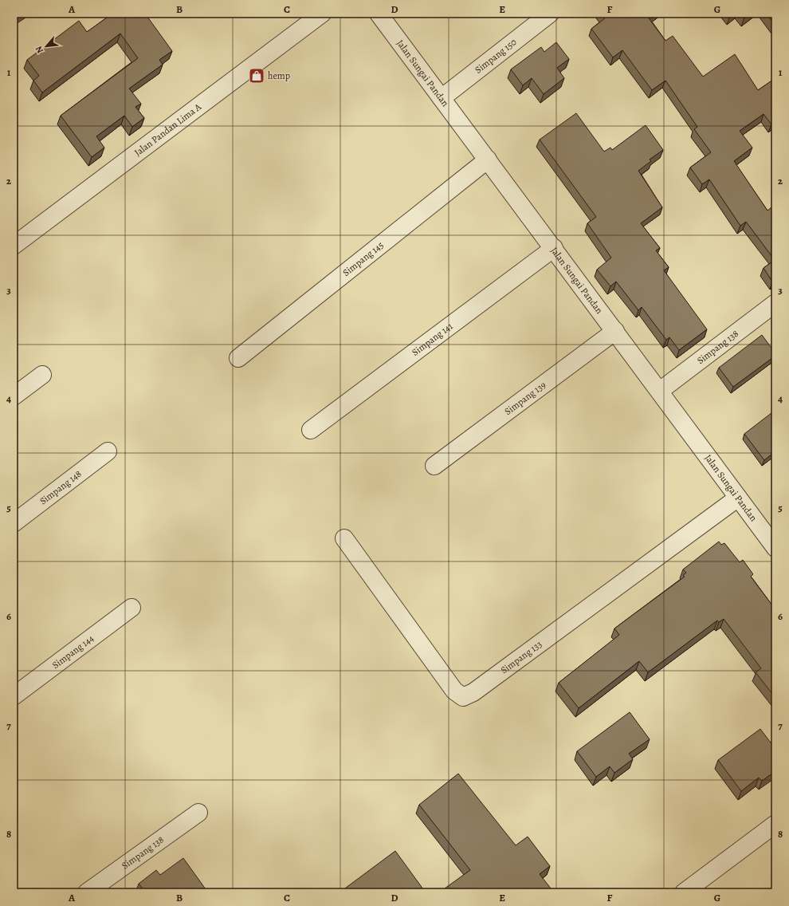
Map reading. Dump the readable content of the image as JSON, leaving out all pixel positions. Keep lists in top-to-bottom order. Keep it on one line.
{"streets":{"street":["Simpang 150","Jalan Sungai Pandan","Jalan Pandan Lima A","Simpang 145","Simpang 141","Simpang 138","Simpang 139","Simpang 148","Simpang 144","Simpang 133"]},"crossings":[["Simpang 150","Jalan Sungai Pandan"],["Jalan Sungai Pandan","Simpang 145"],["Jalan Sungai Pandan","Simpang 141"],["Jalan Sungai Pandan","Simpang 138"],["Jalan Sungai Pandan","Simpang 139"],["Jalan Sungai Pandan","Simpang 133"]],"places":{"shop":["hemp"]},"north":"bottom left","grid":{"columns":["A","B","C","D","E","F","G"],"rows":["1","2","3","4","5","6","7","8"]}}
